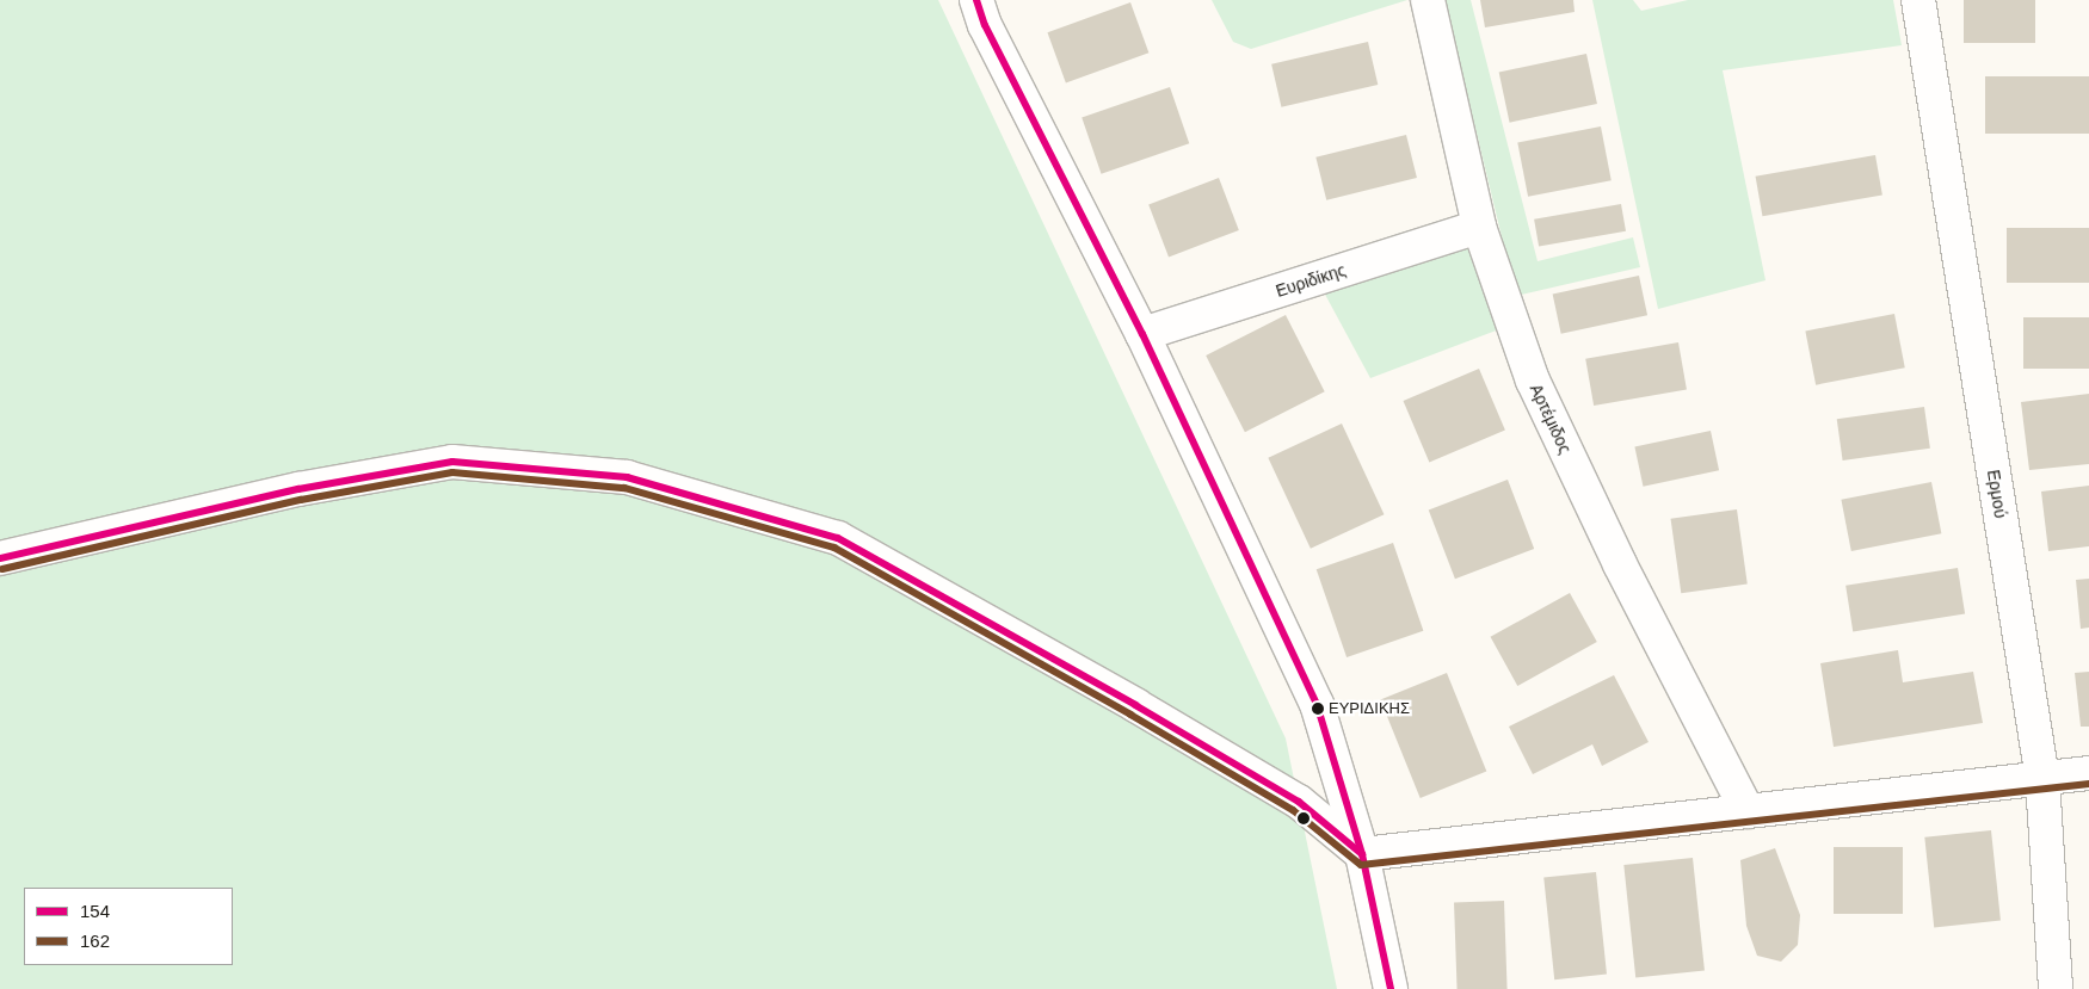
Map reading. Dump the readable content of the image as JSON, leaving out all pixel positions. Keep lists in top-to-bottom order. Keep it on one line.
{"streets":{"street":["Ευριδίκης","Αρτέμιδος","Ερμού"]},"crossings":[["Ευριδίκης","Αρτέμιδος"]],"places":["ΕΥΡΙΔΙΚΗΣ"],"lines":["transit line 154","transit line 162"],"legend":["154","162"]}
